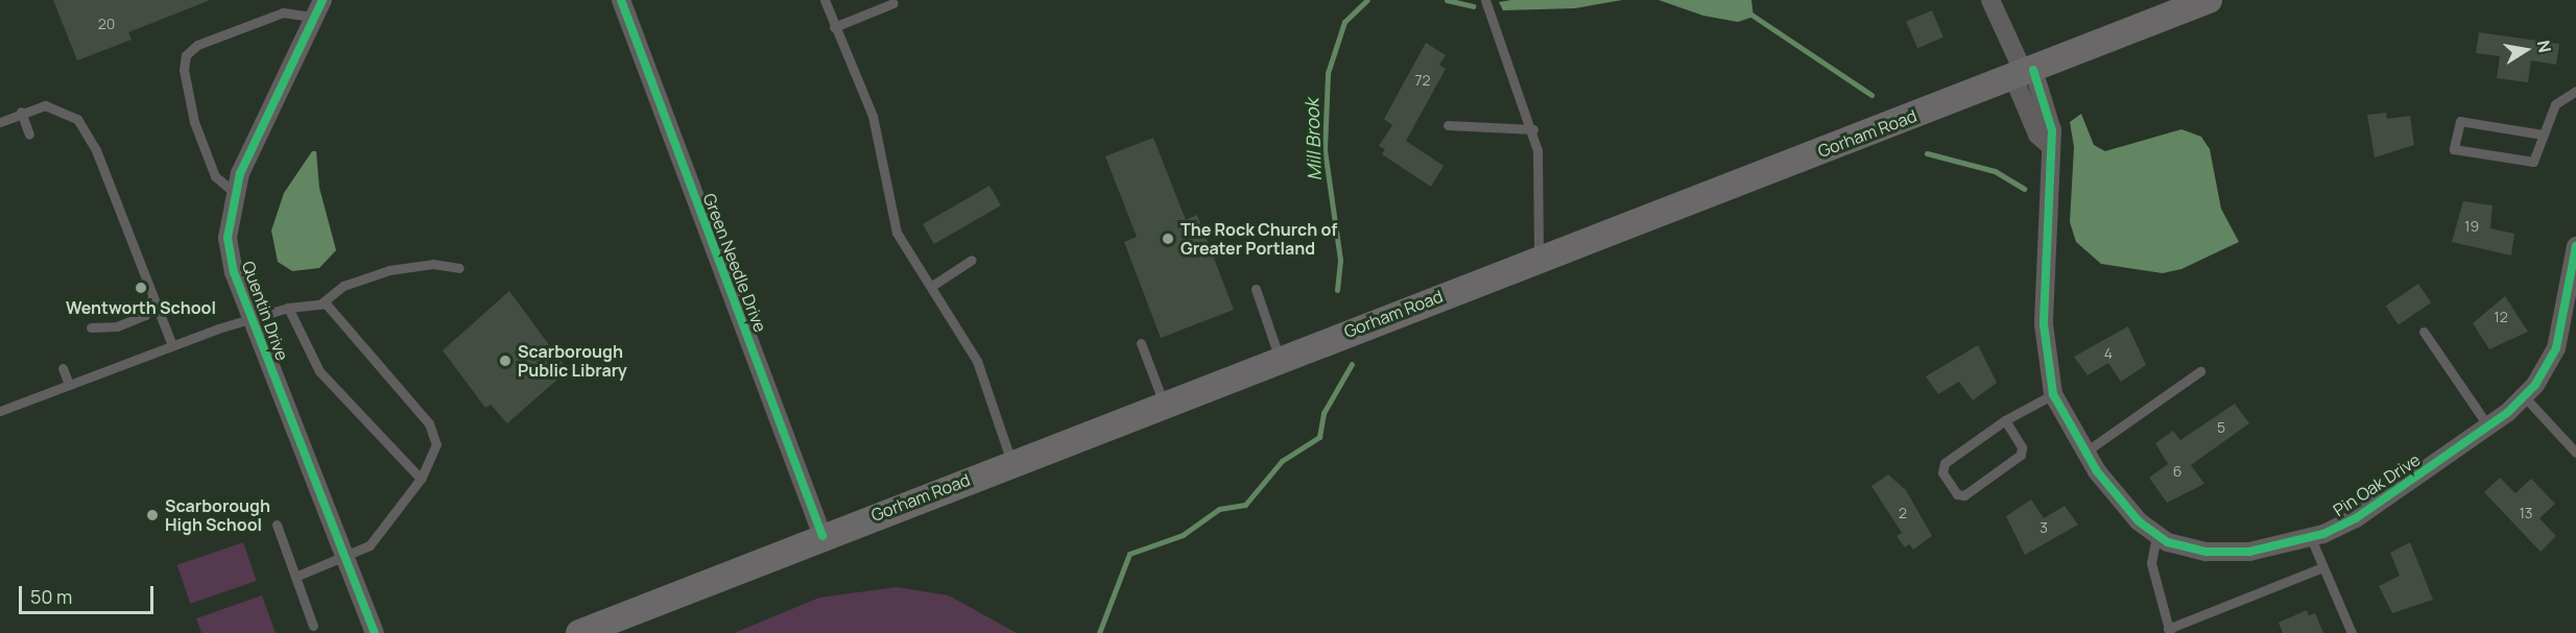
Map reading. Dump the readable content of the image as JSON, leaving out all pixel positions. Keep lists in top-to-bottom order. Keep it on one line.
{"streets":{"main road":["Gorham Road"],"street":["Green Needle Drive","Quentin Drive","Pin Oak Drive"]},"crossings":[["Gorham Road","Green Needle Drive"],["Gorham Road","Pin Oak Drive"]],"water":["Mill Brook"],"places":["The Rock Church of Greater Portland","Wentworth School","Scarborough Public Library","Scarborough High School"],"house_numbers":["20","72","19","12","4","5","6","2","13","3"],"scale_bar":"50 m","north":"right"}
